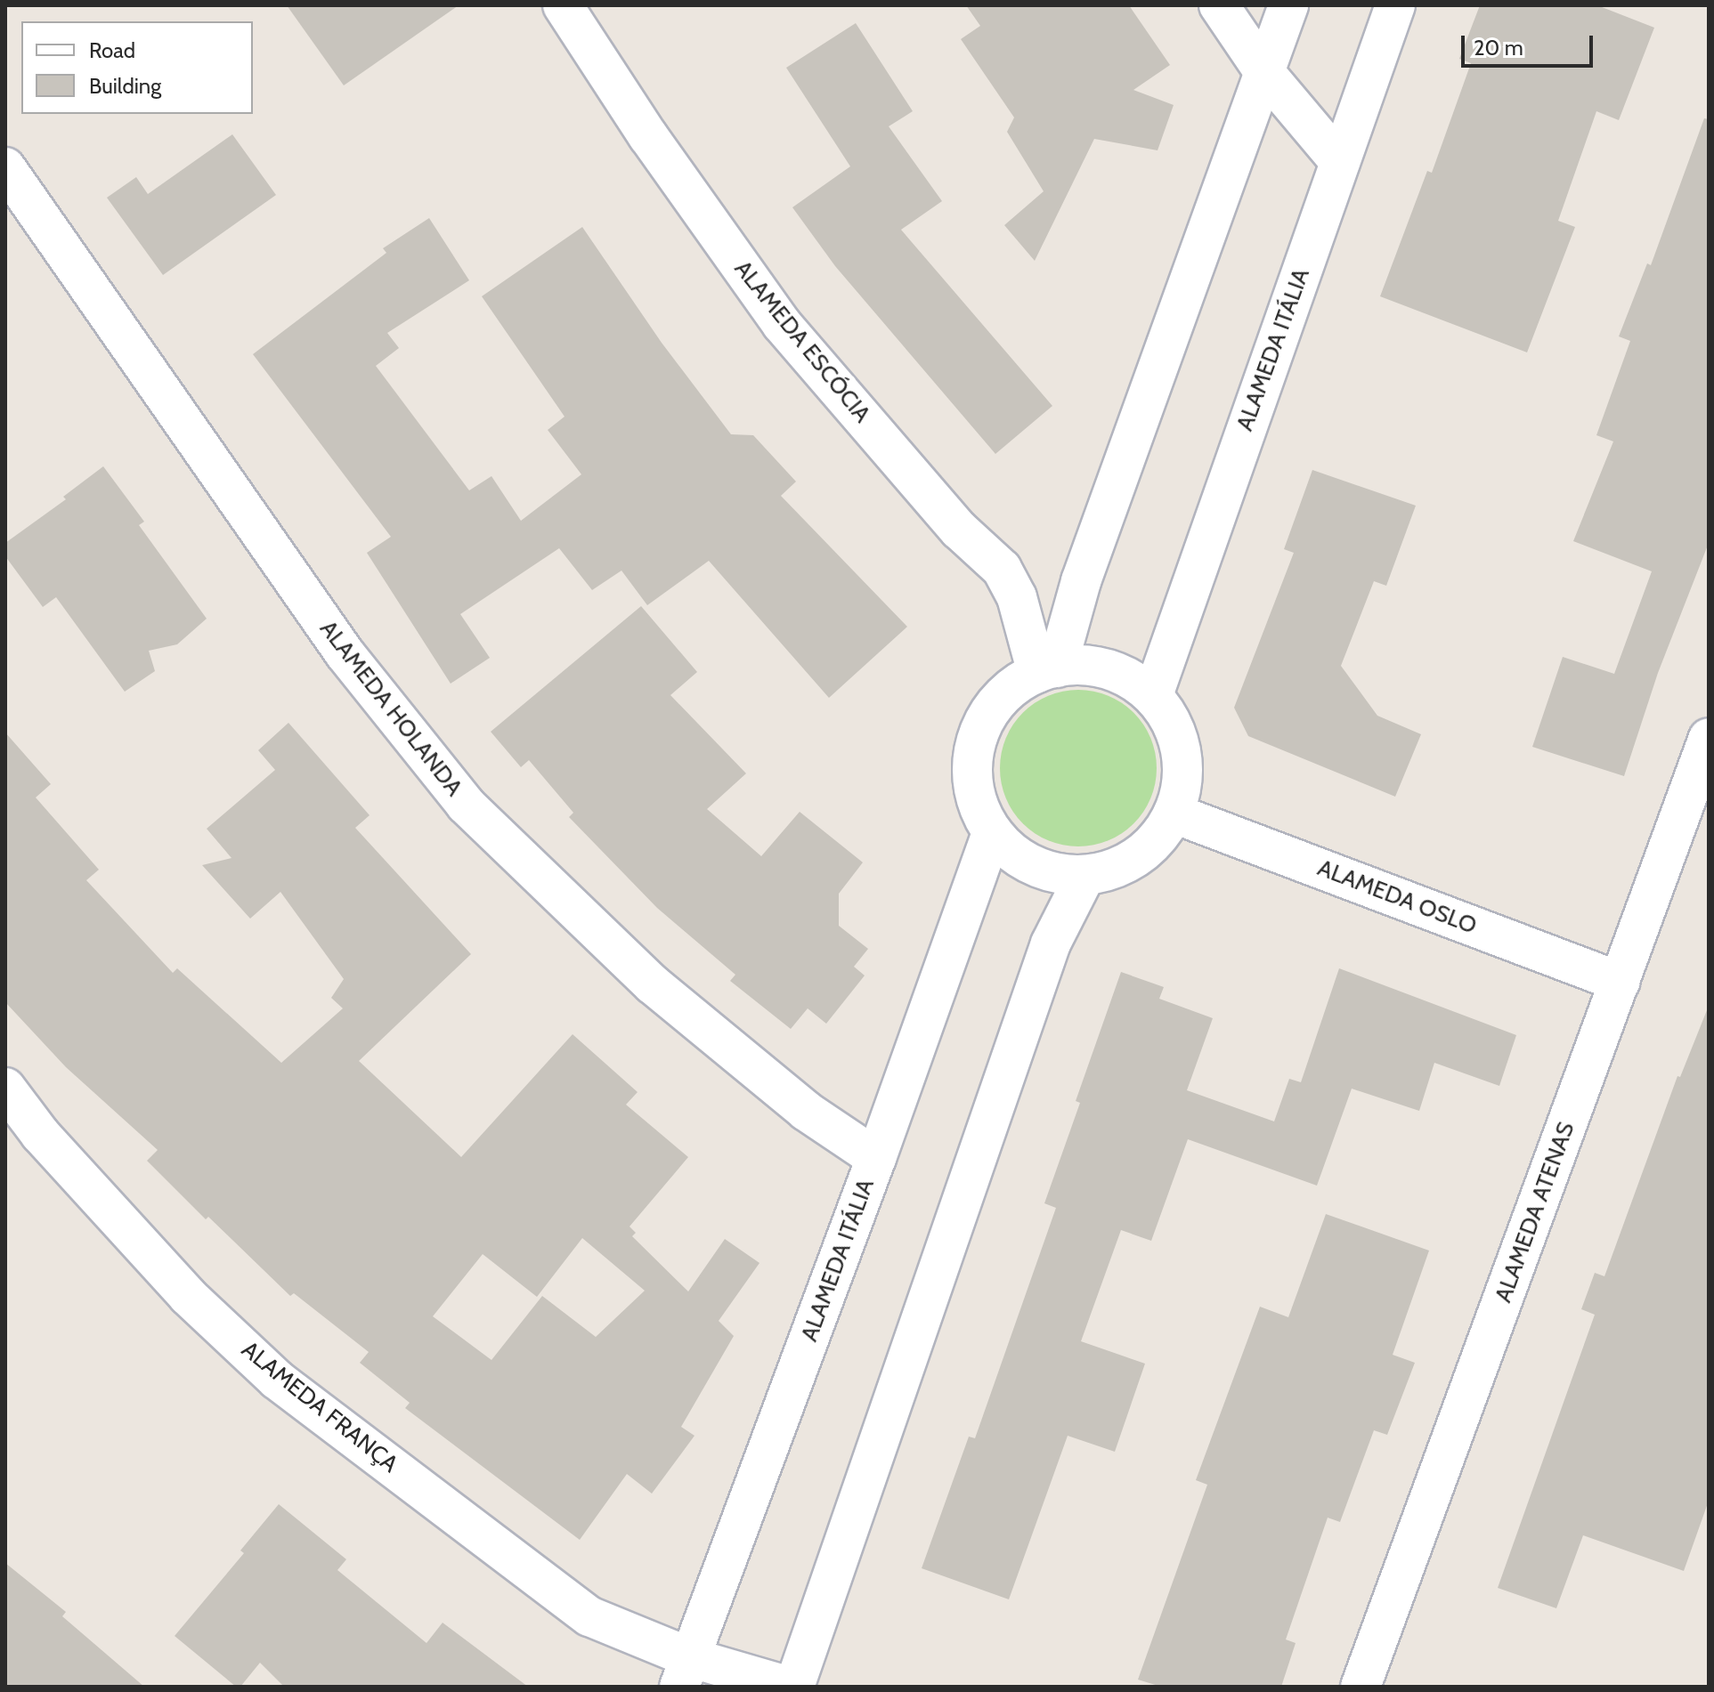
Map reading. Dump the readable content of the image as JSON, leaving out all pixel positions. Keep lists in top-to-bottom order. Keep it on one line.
{"streets":{"street":["ALAMEDA ESCÓCIA","ALAMEDA ITÁLIA","ALAMEDA HOLANDA","ALAMEDA OSLO","ALAMEDA ATENAS","ALAMEDA FRANÇA"]},"crossings":[["ALAMEDA ESCÓCIA","ALAMEDA ITÁLIA"],["ALAMEDA ESCÓCIA","ALAMEDA OSLO"],["ALAMEDA ITÁLIA","ALAMEDA HOLANDA"],["ALAMEDA ITÁLIA","ALAMEDA OSLO"],["ALAMEDA ITÁLIA","ALAMEDA FRANÇA"],["ALAMEDA OSLO","ALAMEDA ATENAS"]],"legend":["Road","Building"],"scale_bar":"20 m"}
